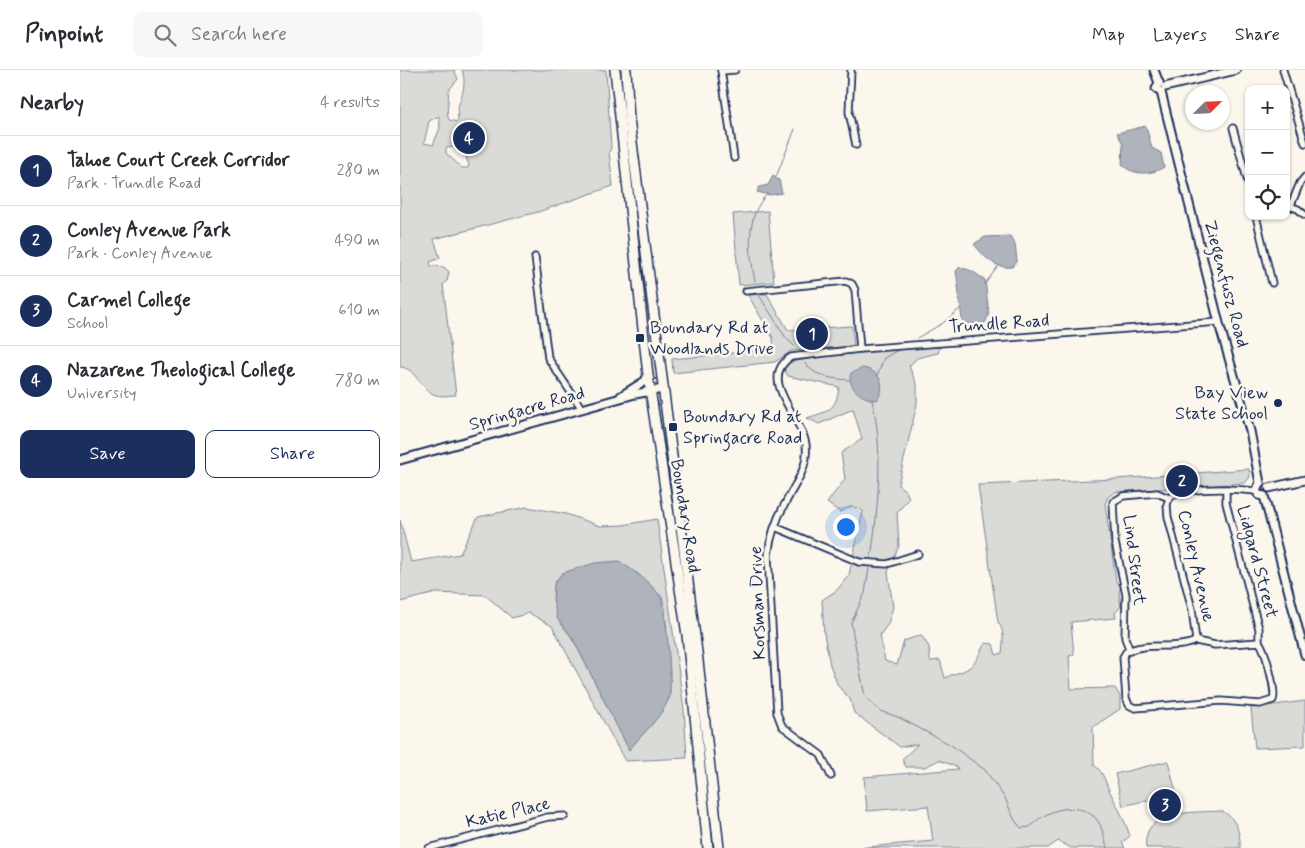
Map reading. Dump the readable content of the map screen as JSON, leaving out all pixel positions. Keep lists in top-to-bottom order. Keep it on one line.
{"streets":{"highway":["Boundary Road"],"street":["Ziegenfusz Road","Trundle Road","Springacre Road","Lind Street","Lidgard Street","Conley Avenue","Korsman Drive","Katie Place"]},"crossings":[["Ziegenfusz Road","Trundle Road"],["Ziegenfusz Road","Conley Avenue"],["Trundle Road","Korsman Drive"],["Springacre Road","Boundary Road"],["Lind Street","Lidgard Street"],["Lind Street","Conley Avenue"],["Lidgard Street","Conley Avenue"]],"places":{"transit":["Boundary Rd at Woodlands Drive","Boundary Rd at Springacre Road"],"other":["Bay View State School"]},"north":"top right","page":{"header":"Pinpoint","search":"Search here","nav":["Map","Layers","Share"],"heading":["Nearby","4 results"],"map_buttons":["+","−"],"pins":["4","1","2","3"],"list":[{"mark":"1","name":"Tahoe Court Creek Corridor","note":"Park · Trundle Road","value":"280 m"},{"mark":"2","name":"Conley Avenue Park","note":"Park · Conley Avenue","value":"490 m"},{"mark":"3","name":"Carmel College","note":"School","value":"610 m"},{"mark":"4","name":"Nazarene Theological College","note":"University","value":"780 m"}],"buttons":["Save","Share"]}}
